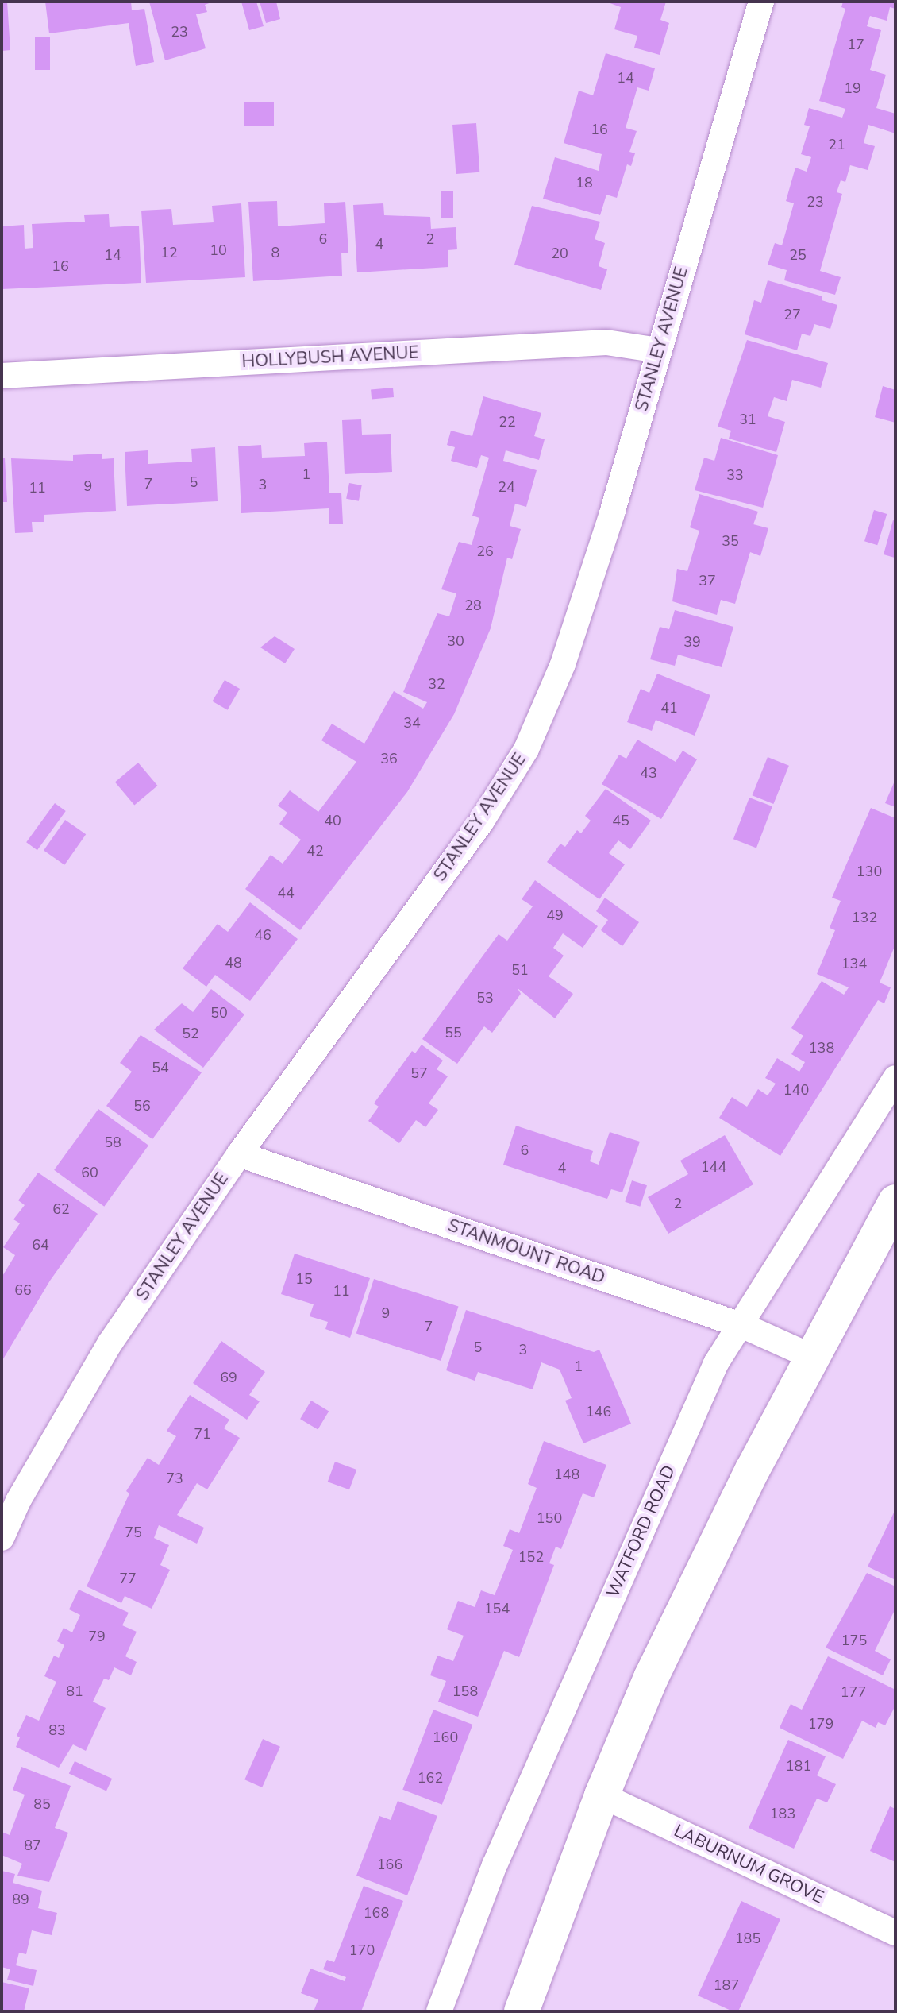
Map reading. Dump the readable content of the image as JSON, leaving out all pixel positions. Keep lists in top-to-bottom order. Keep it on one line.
{"streets":{"street":["STANLEY AVENUE","HOLLYBUSH AVENUE","STANMOUNT ROAD","WATFORD ROAD","LABURNUM GROVE"]},"crossings":[["STANLEY AVENUE","HOLLYBUSH AVENUE"],["STANLEY AVENUE","STANMOUNT ROAD"],["STANMOUNT ROAD","WATFORD ROAD"]],"house_numbers":["23","17","14","19","16","21","18","23","6","2","4","10","12","8","20","14","25","16","27","31","22","1","33","5","7","3","9","24","11","35","26","37","28","30","39","32","41","34","36","43","40","45","42","130","44","49","132","46","48","134","51","53","50","55","52","138","54","57","140","56","58","6","144","4","60","2","62","64","15","66","11","9","7","5","3","1","69","146","71","148","73","150","75","152","77","154","79","175","81","158","177","179","83","160","181","162","85","183","87","166","89","168","185","170","187"]}
